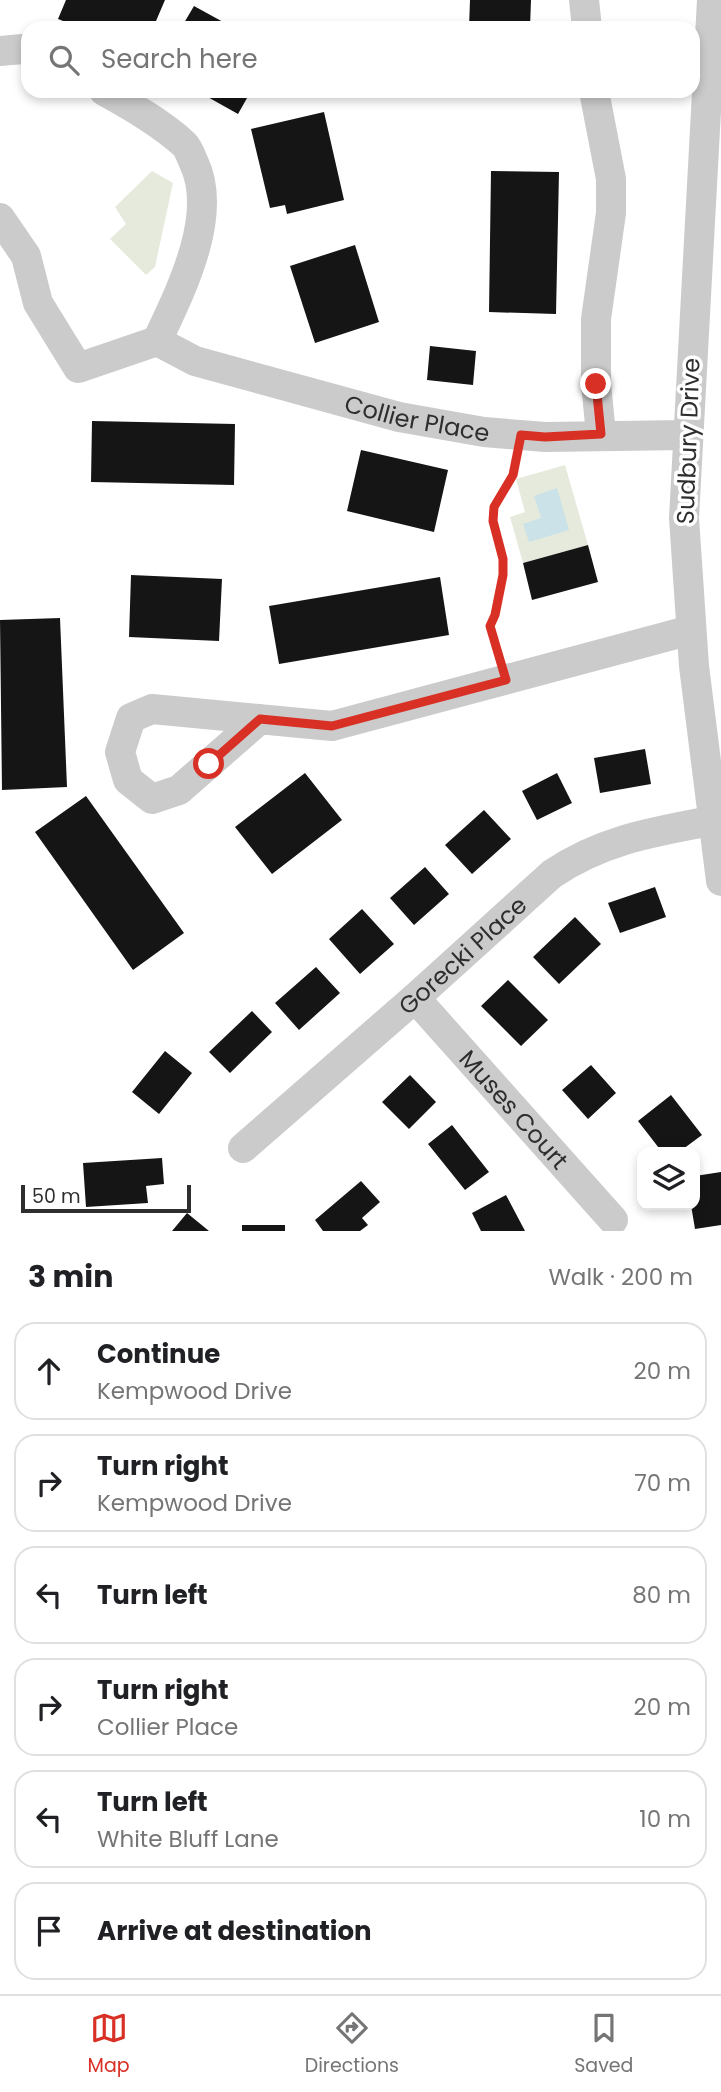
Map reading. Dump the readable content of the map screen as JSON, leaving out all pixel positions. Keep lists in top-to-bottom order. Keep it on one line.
{"streets":{"street":["Collier Place","Sudbury Drive","Gorecki Place","Muses Court"]},"crossings":[["Collier Place","Sudbury Drive"],["Sudbury Drive","Gorecki Place"],["Gorecki Place","Muses Court"]],"scale_bar":"50 m","page":{"search":"Search here","scale":"50 m","heading":["3 min","Walk · 200 m"],"list":[["Continue","Kempwood Drive","20 m"],["Turn right","Kempwood Drive","70 m"],["Turn left","80 m"],["Turn right","Collier Place","20 m"],["Turn left","White Bluff Lane","10 m"],"Arrive at destination"],"nav":["Map","Directions","Saved"]}}
